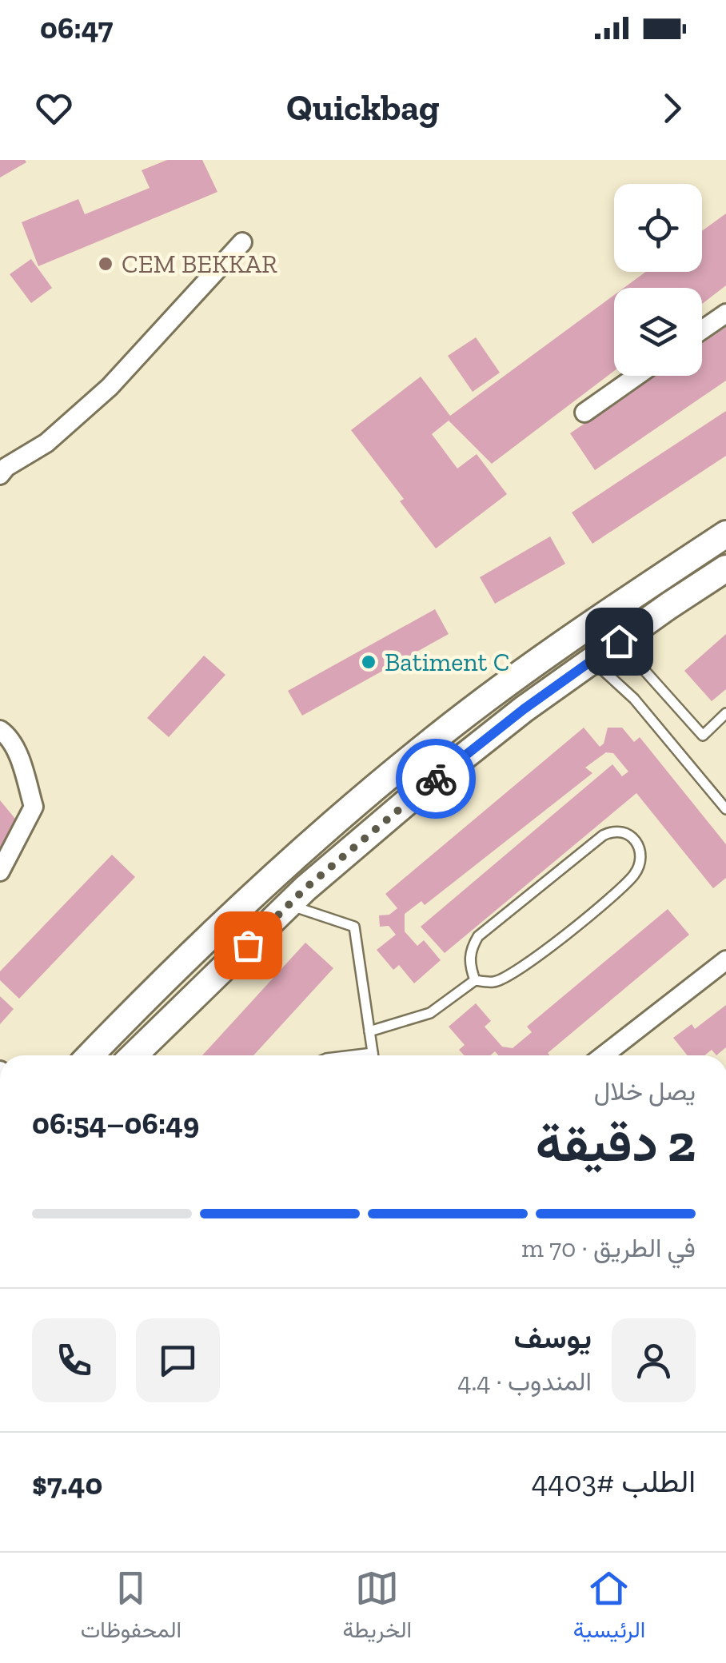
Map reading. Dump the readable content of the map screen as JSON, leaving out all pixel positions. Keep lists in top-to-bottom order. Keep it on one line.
{"places":["CEM BEKKAR","Batiment C"],"page":{"status":"06:47","header":"Quickbag","heading":["2 دقيقة","يصل خلال","06:49–06:54"],"panel":["يوسف","المندوب · 4.4","الطلب #4403","$7.40"],"bar":"في الطريق · 70 m","tabs":["الرئيسية","الخريطة","المحفوظات"]}}
